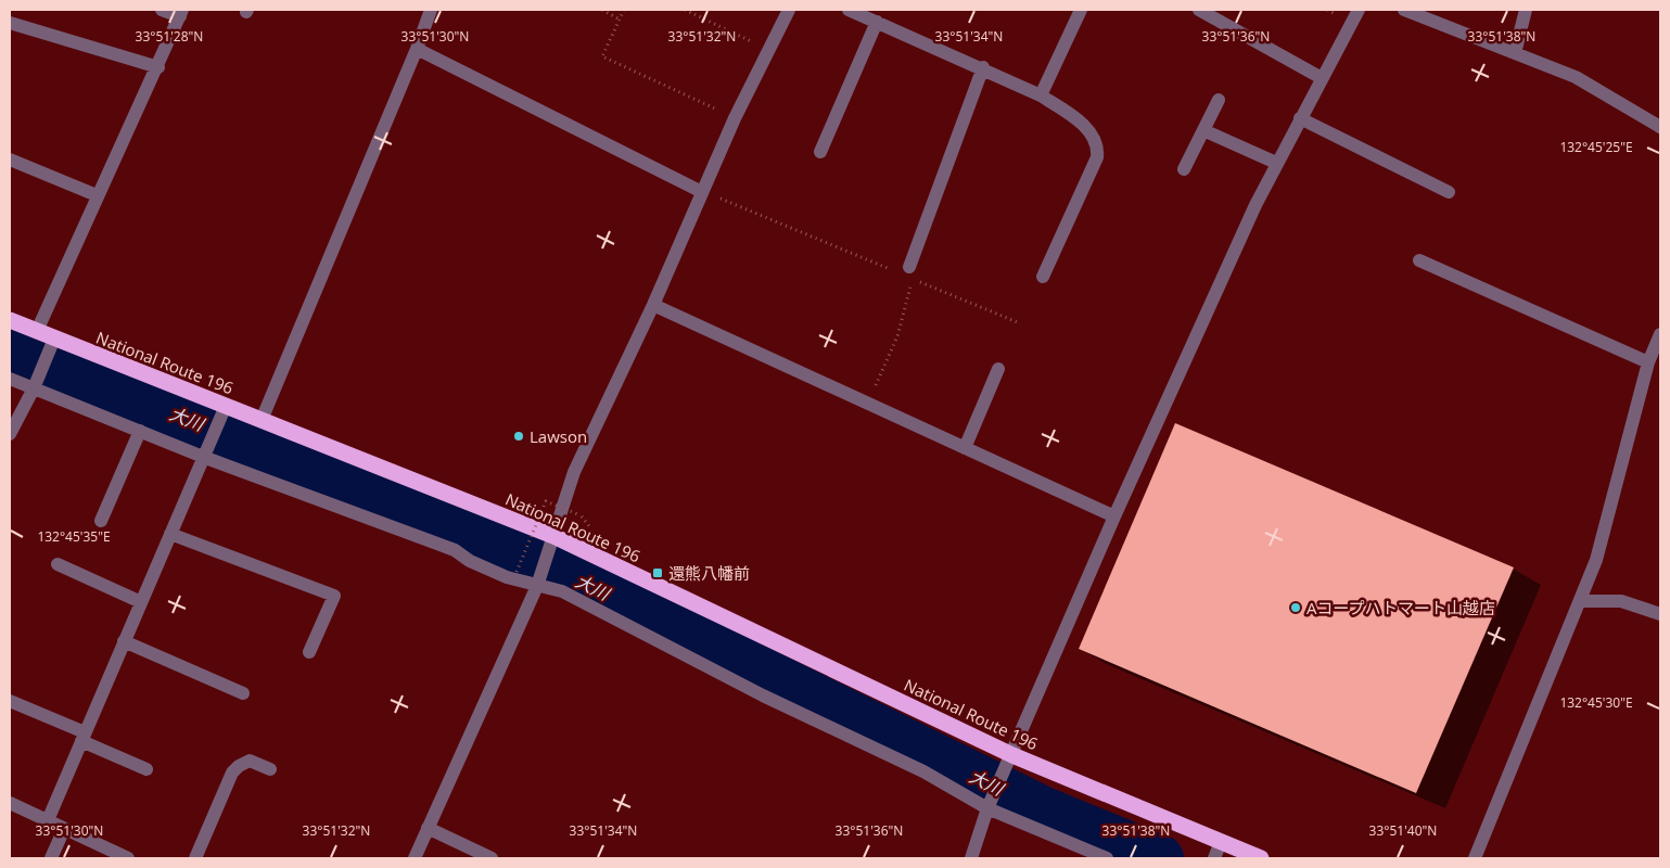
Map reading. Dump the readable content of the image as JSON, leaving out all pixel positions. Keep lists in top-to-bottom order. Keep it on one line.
{"streets":{"highway":["National Route 196"]},"water":["大川"],"places":{"other":["Lawson","Aコープハトマート山越店"],"transit":["還熊八幡前"]},"coordinates":["33°51'28\"N","33°51'30\"N","33°51'32\"N","33°51'34\"N","33°51'36\"N","33°51'38\"N","132°45'25\"E","132°45'35\"E","132°45'30\"E","33°51'40\"N"]}
